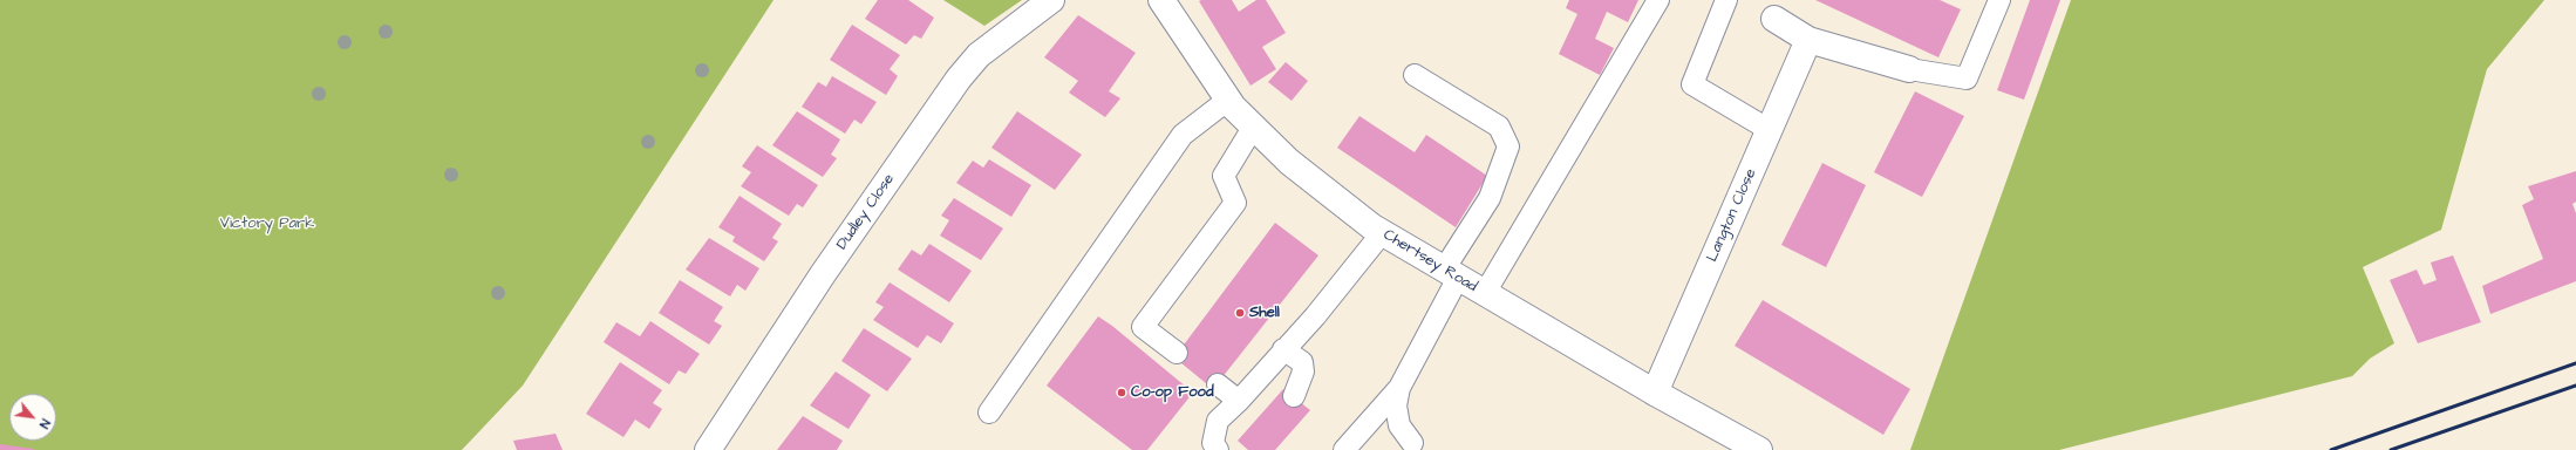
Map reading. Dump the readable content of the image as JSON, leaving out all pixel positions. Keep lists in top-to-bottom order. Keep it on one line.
{"streets":{"street":["Dudley Close","Langton Close","Chertsey Road"]},"crossings":[["Langton Close","Chertsey Road"]],"parks":["Victory Park"],"places":["Shell","Co-op Food"],"north":"bottom right"}
